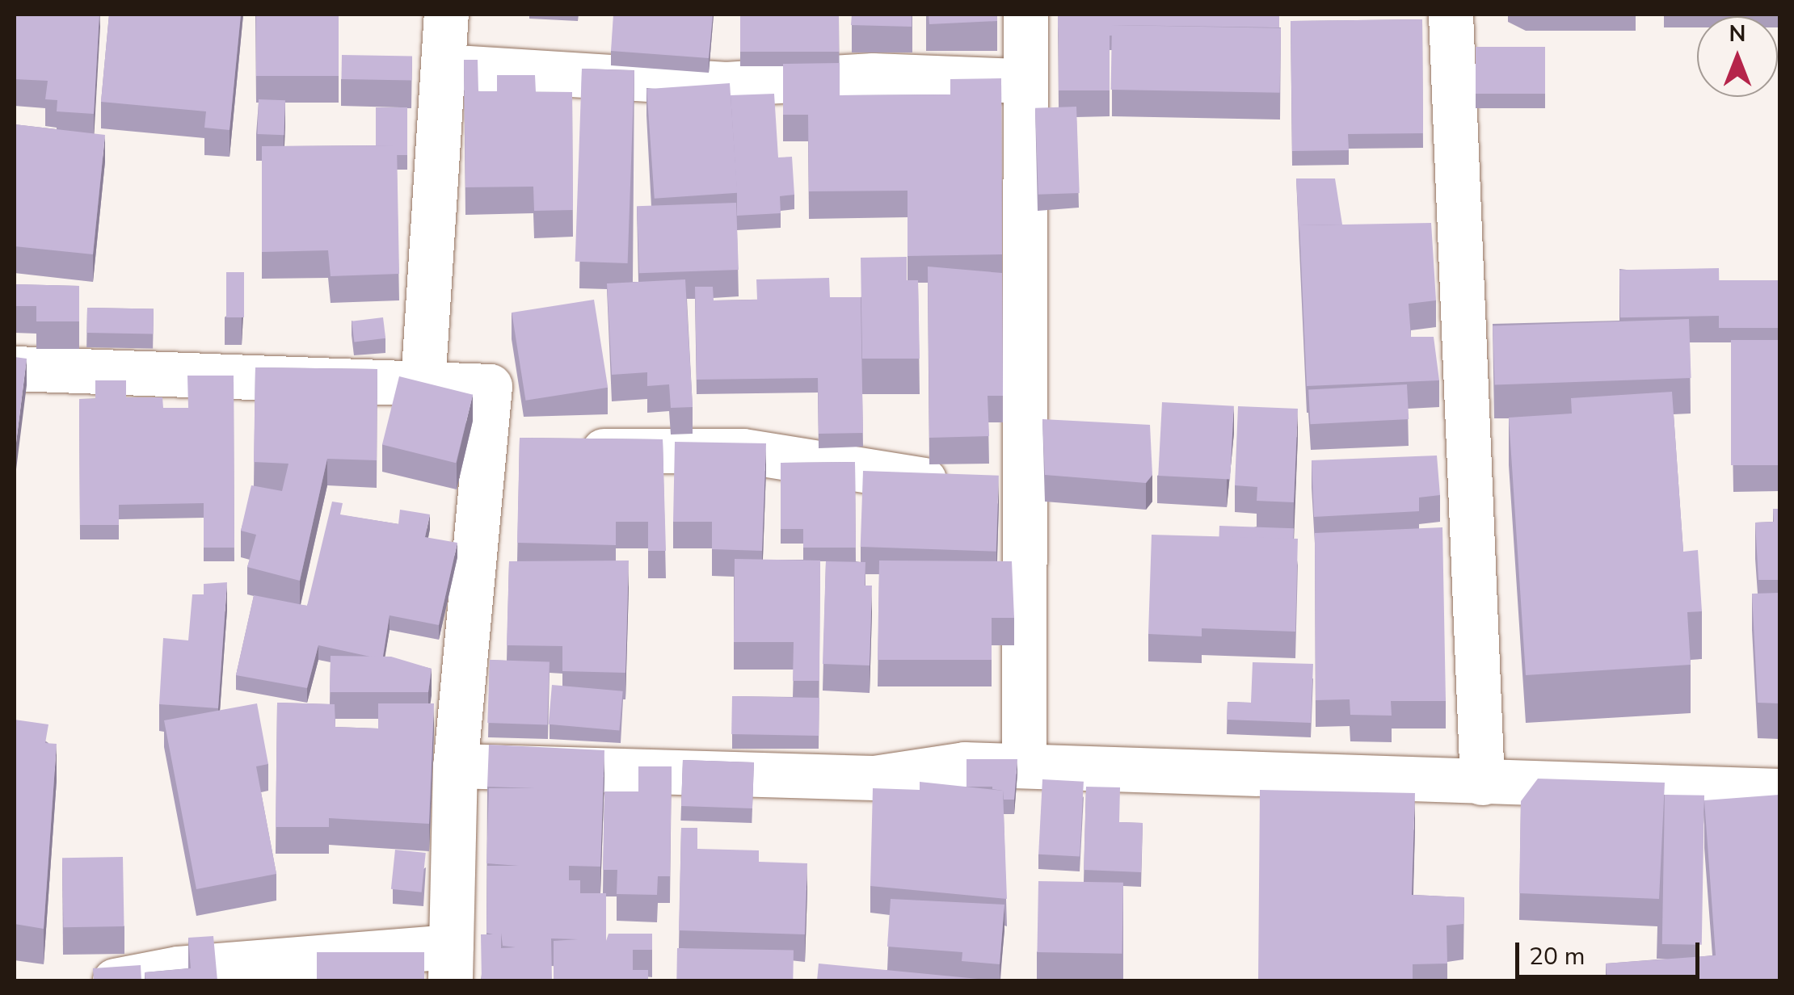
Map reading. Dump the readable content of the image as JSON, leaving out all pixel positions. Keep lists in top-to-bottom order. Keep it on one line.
{"scale_bar":"20 m","north":"top"}
